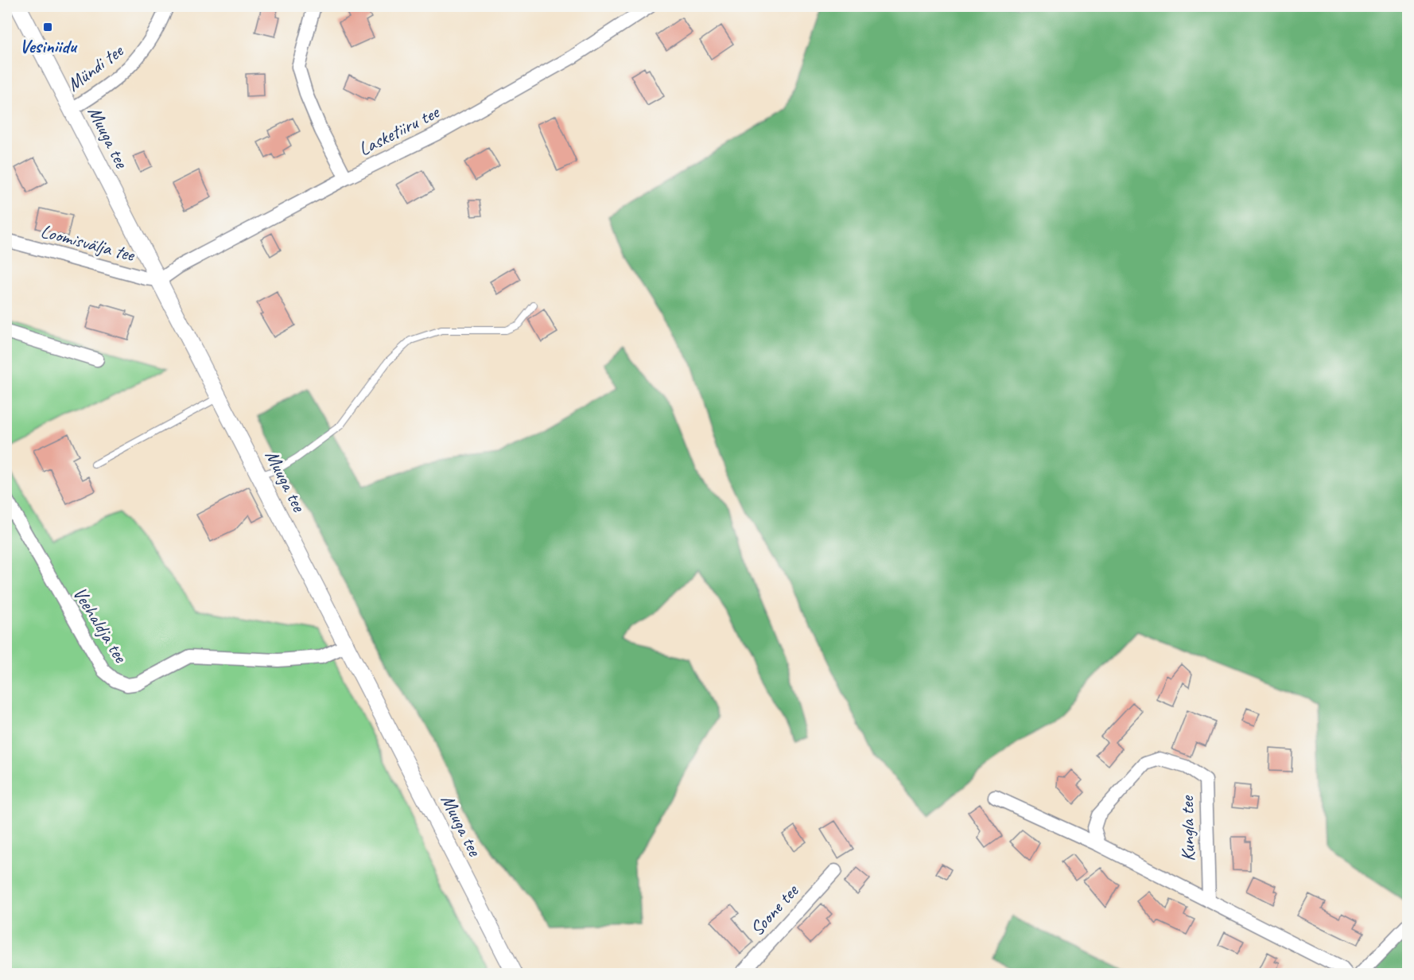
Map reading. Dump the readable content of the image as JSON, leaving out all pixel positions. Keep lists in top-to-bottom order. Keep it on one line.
{"streets":{"street":["Mündi tee","Lasketiiru tee","Muuga tee","Loomisvälja tee","Veehaldja tee","Kungla tee","Soone tee"]},"crossings":[["Mündi tee","Muuga tee"],["Lasketiiru tee","Muuga tee"],["Lasketiiru tee","Loomisvälja tee"],["Muuga tee","Loomisvälja tee"],["Muuga tee","Veehaldja tee"]],"places":{"transit":["Vesiniidu"]}}
